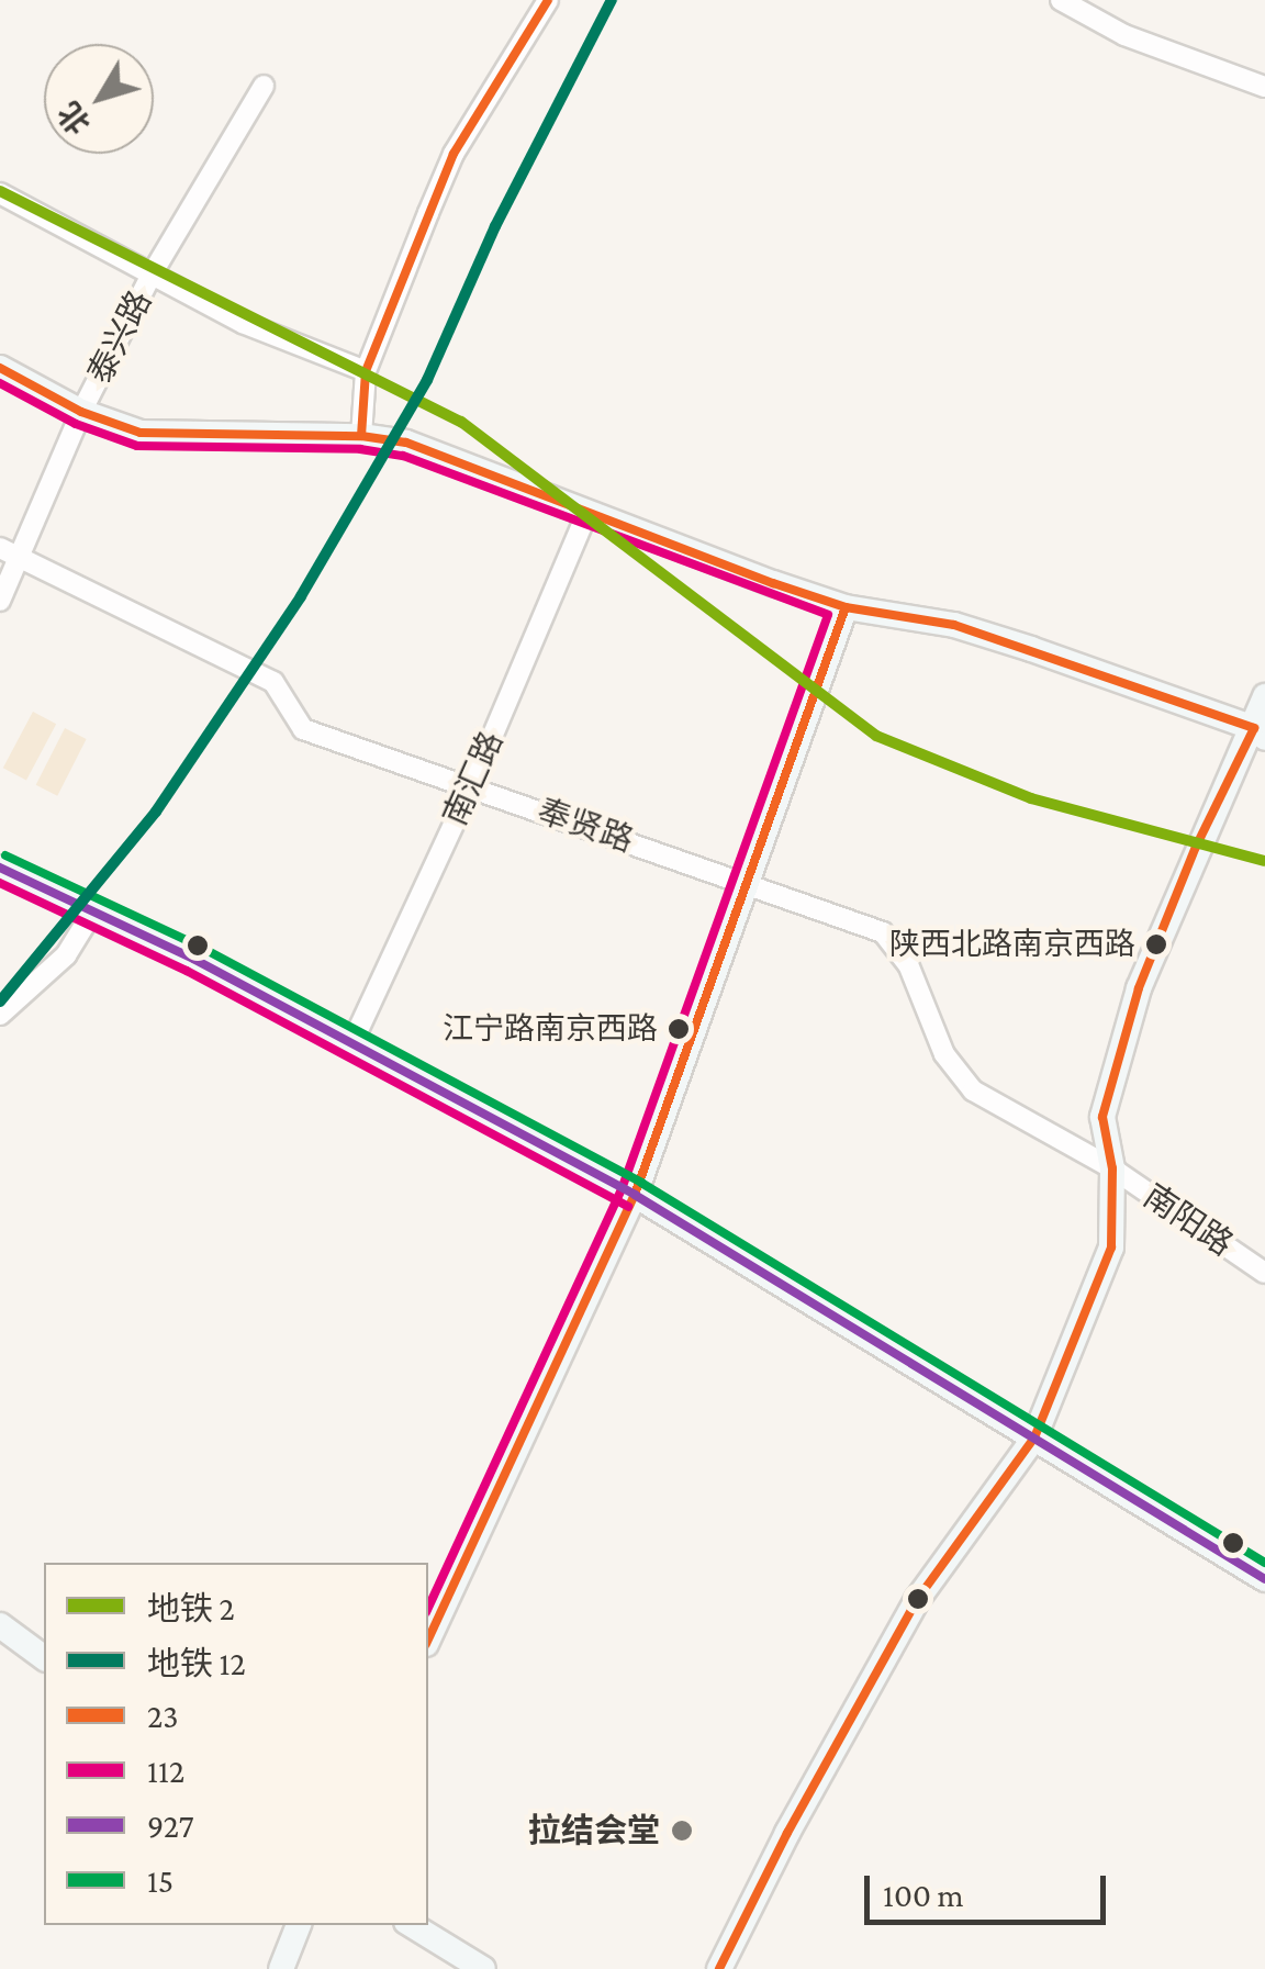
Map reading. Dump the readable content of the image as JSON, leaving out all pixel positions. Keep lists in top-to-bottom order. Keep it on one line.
{"streets":{"street":["泰兴路","南汇路","奉贤路","南阳路"]},"crossings":[["泰兴路","奉贤路"],["南汇路","奉贤路"],["奉贤路","南阳路"]],"places":["陕西北路南京西路","江宁路南京西路","拉结会堂"],"lines":["metro line 12","transit line 23","metro line 2","transit line 112","transit line 15","transit line 927"],"legend":["地铁 2","地铁 12","23","112","927","15"],"scale_bar":"100 m","north":"bottom left"}
